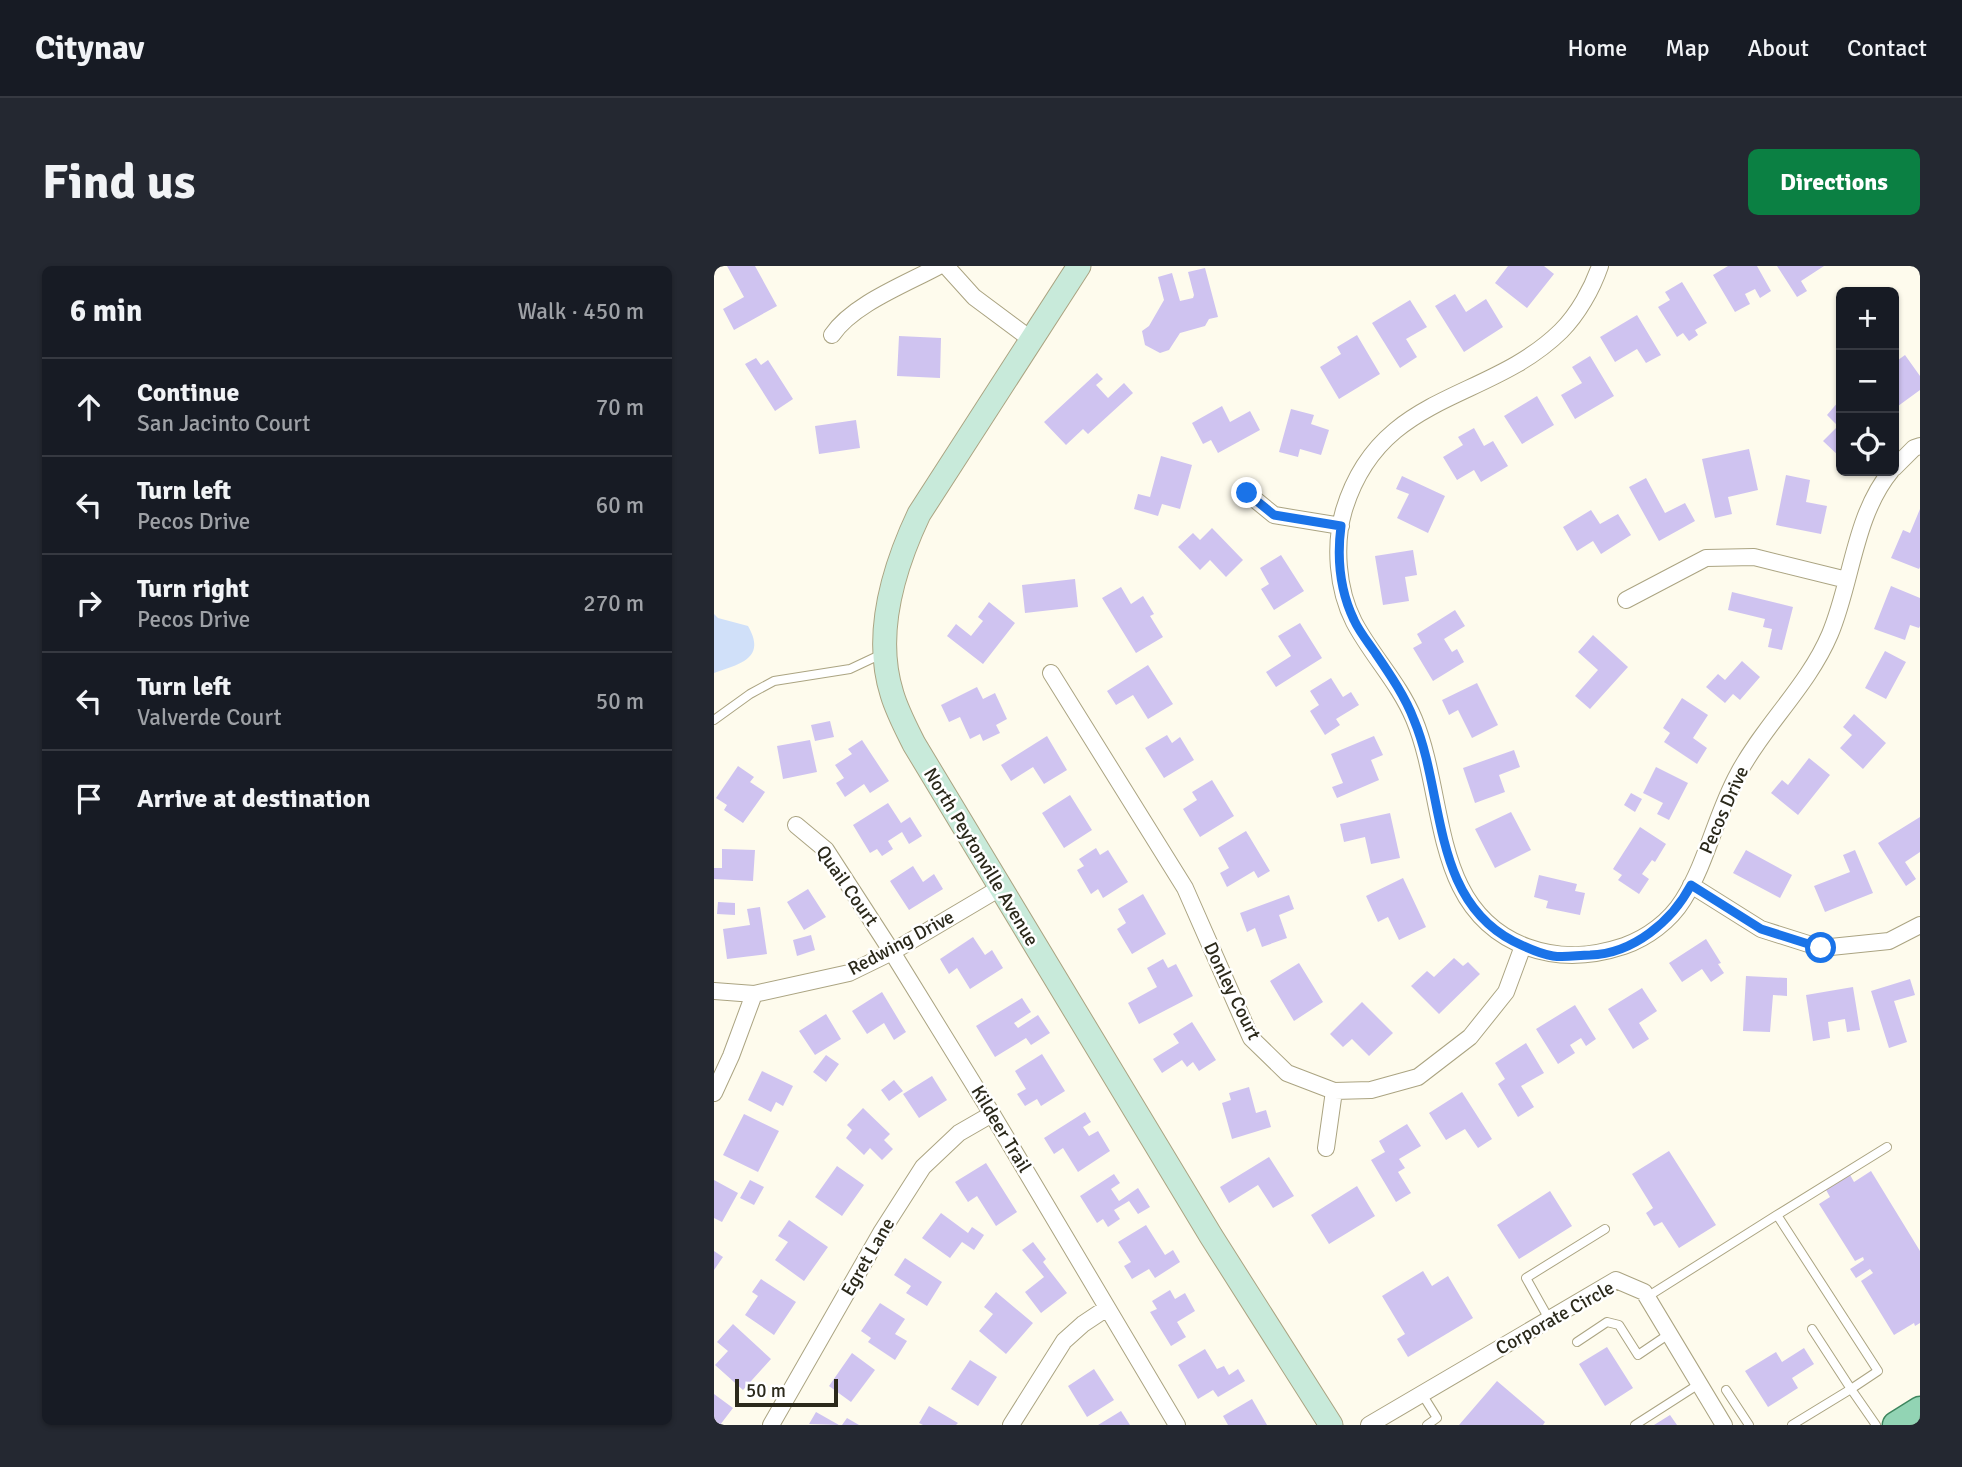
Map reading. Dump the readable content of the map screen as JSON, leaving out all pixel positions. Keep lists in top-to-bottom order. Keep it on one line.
{"streets":{"street":["Pecos Drive","North Peytonville Avenue","Quail Court","Redwing Drive","Donley Court","Kildeer Trail","Egret Lane","Corporate Circle"]},"crossings":[["Pecos Drive","Donley Court"],["North Peytonville Avenue","Redwing Drive"],["Quail Court","Redwing Drive"],["Quail Court","Kildeer Trail"],["Redwing Drive","Kildeer Trail"],["Kildeer Trail","Egret Lane"]],"scale_bar":"50 m","page":{"header":"Citynav","nav":["Home","Map","About","Contact"],"buttons":"Directions","title":"Find us","heading":["6 min","Walk · 450 m"],"map_buttons":["+","−"],"list":[["Continue","San Jacinto Court","70 m"],["Turn left","Pecos Drive","60 m"],["Turn right","Pecos Drive","270 m"],["Turn left","Valverde Court","50 m"],"Arrive at destination"],"scale":"50 m"}}
